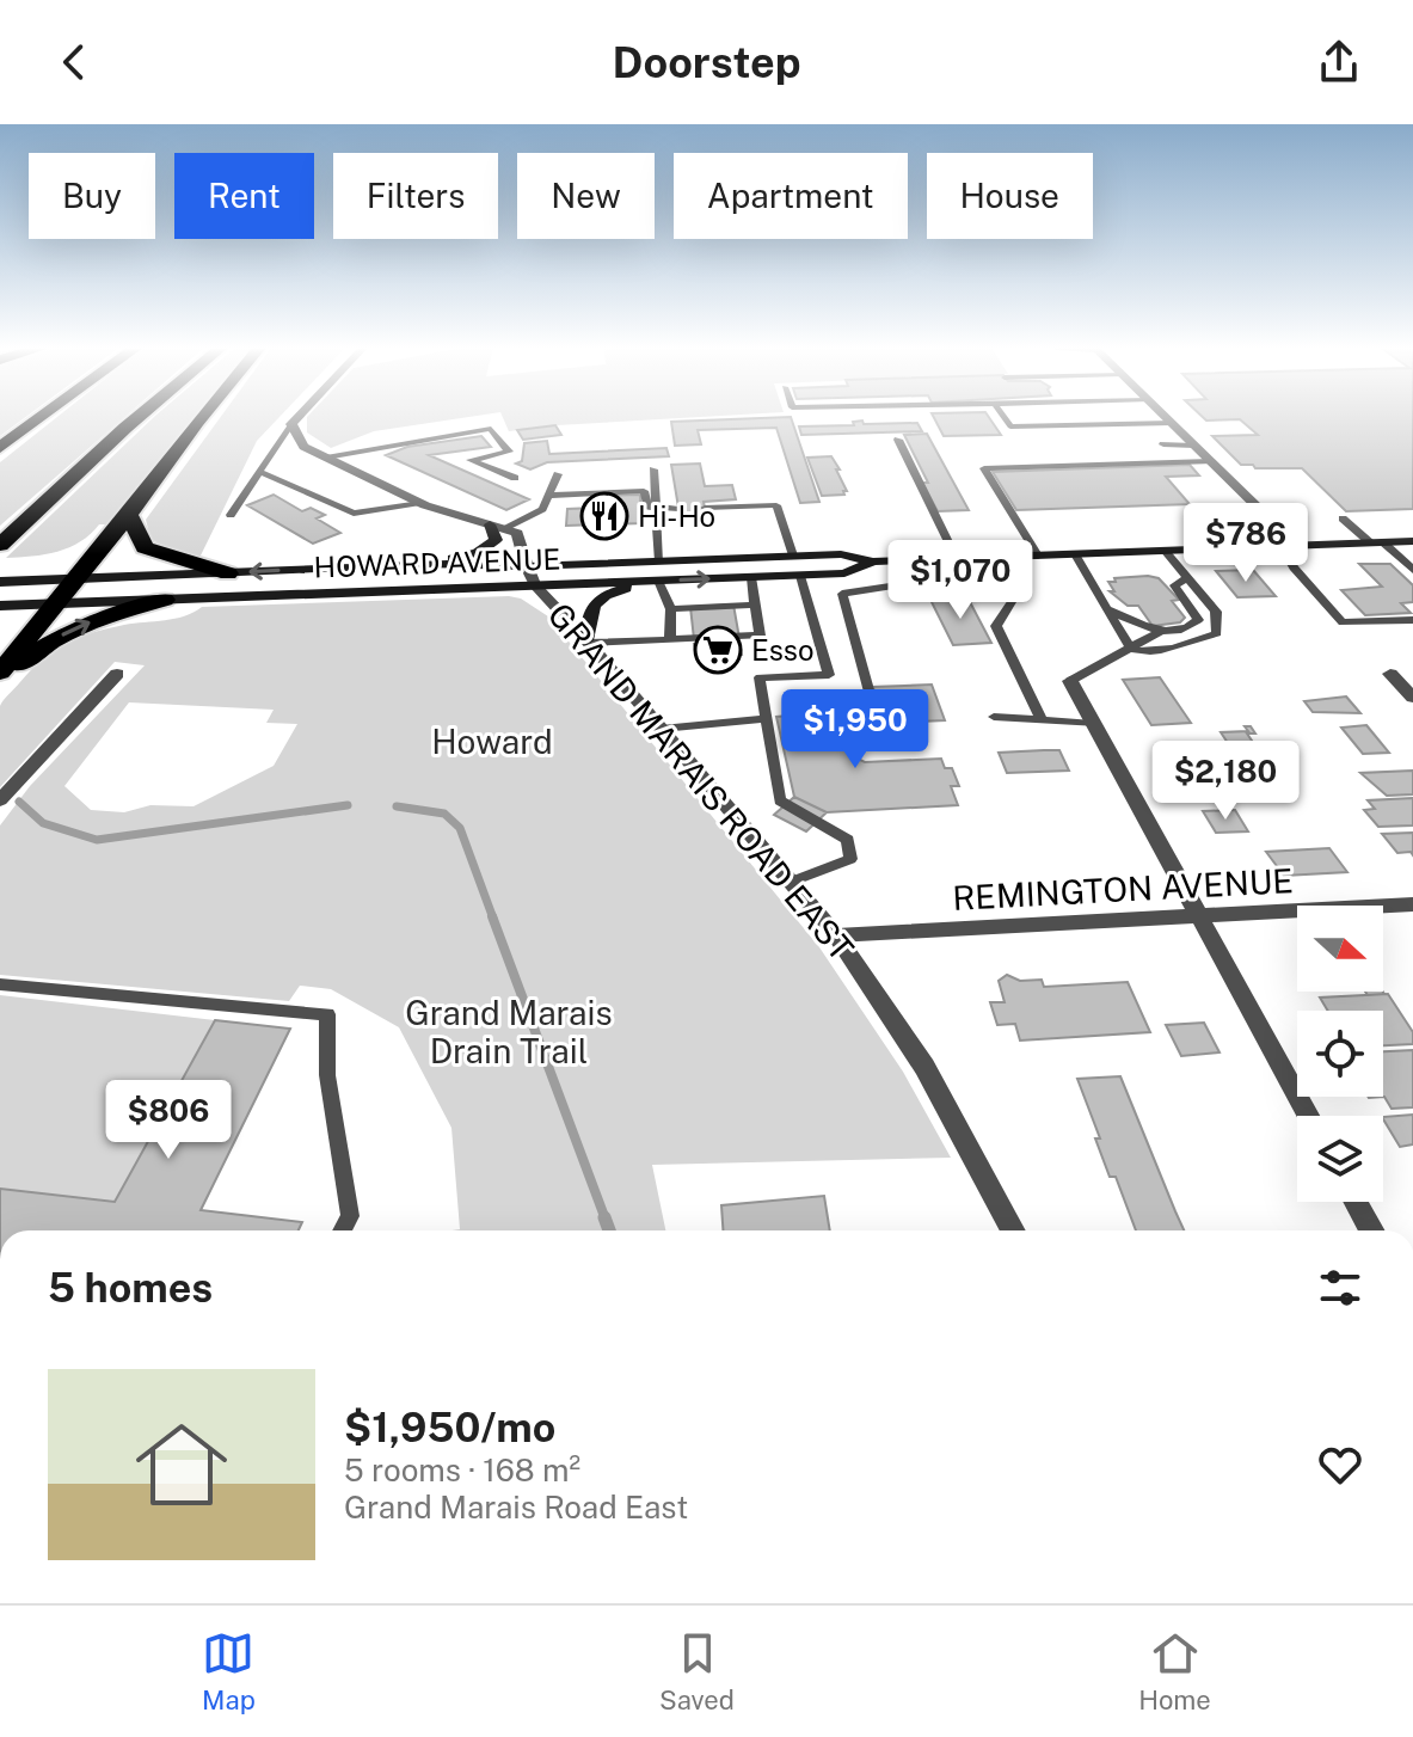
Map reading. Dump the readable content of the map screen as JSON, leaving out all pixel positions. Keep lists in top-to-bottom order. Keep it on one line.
{"streets":{"main road":["HOWARD AVENUE"],"street":["GRAND MARAIS ROAD EAST","REMINGTON AVENUE"]},"crossings":[["HOWARD AVENUE","GRAND MARAIS ROAD EAST"],["GRAND MARAIS ROAD EAST","REMINGTON AVENUE"]],"parks":["Howard","Grand Marais Drain Trail"],"places":{"restaurant":["Hi-Ho"],"supermarket":["Esso"]},"north":"right","page":{"header":"Doorstep","chip":["Buy","Rent","Filters","New","Apartment","House"],"price":["$786","$1,070","$1,950","$2,180","$806"],"heading":"5 homes","list":[{"name":"$1,950/mo","note":"5 rooms · 168 m² · Grand Marais Road East"}],"tabs":["Map","Saved","Home"]}}
